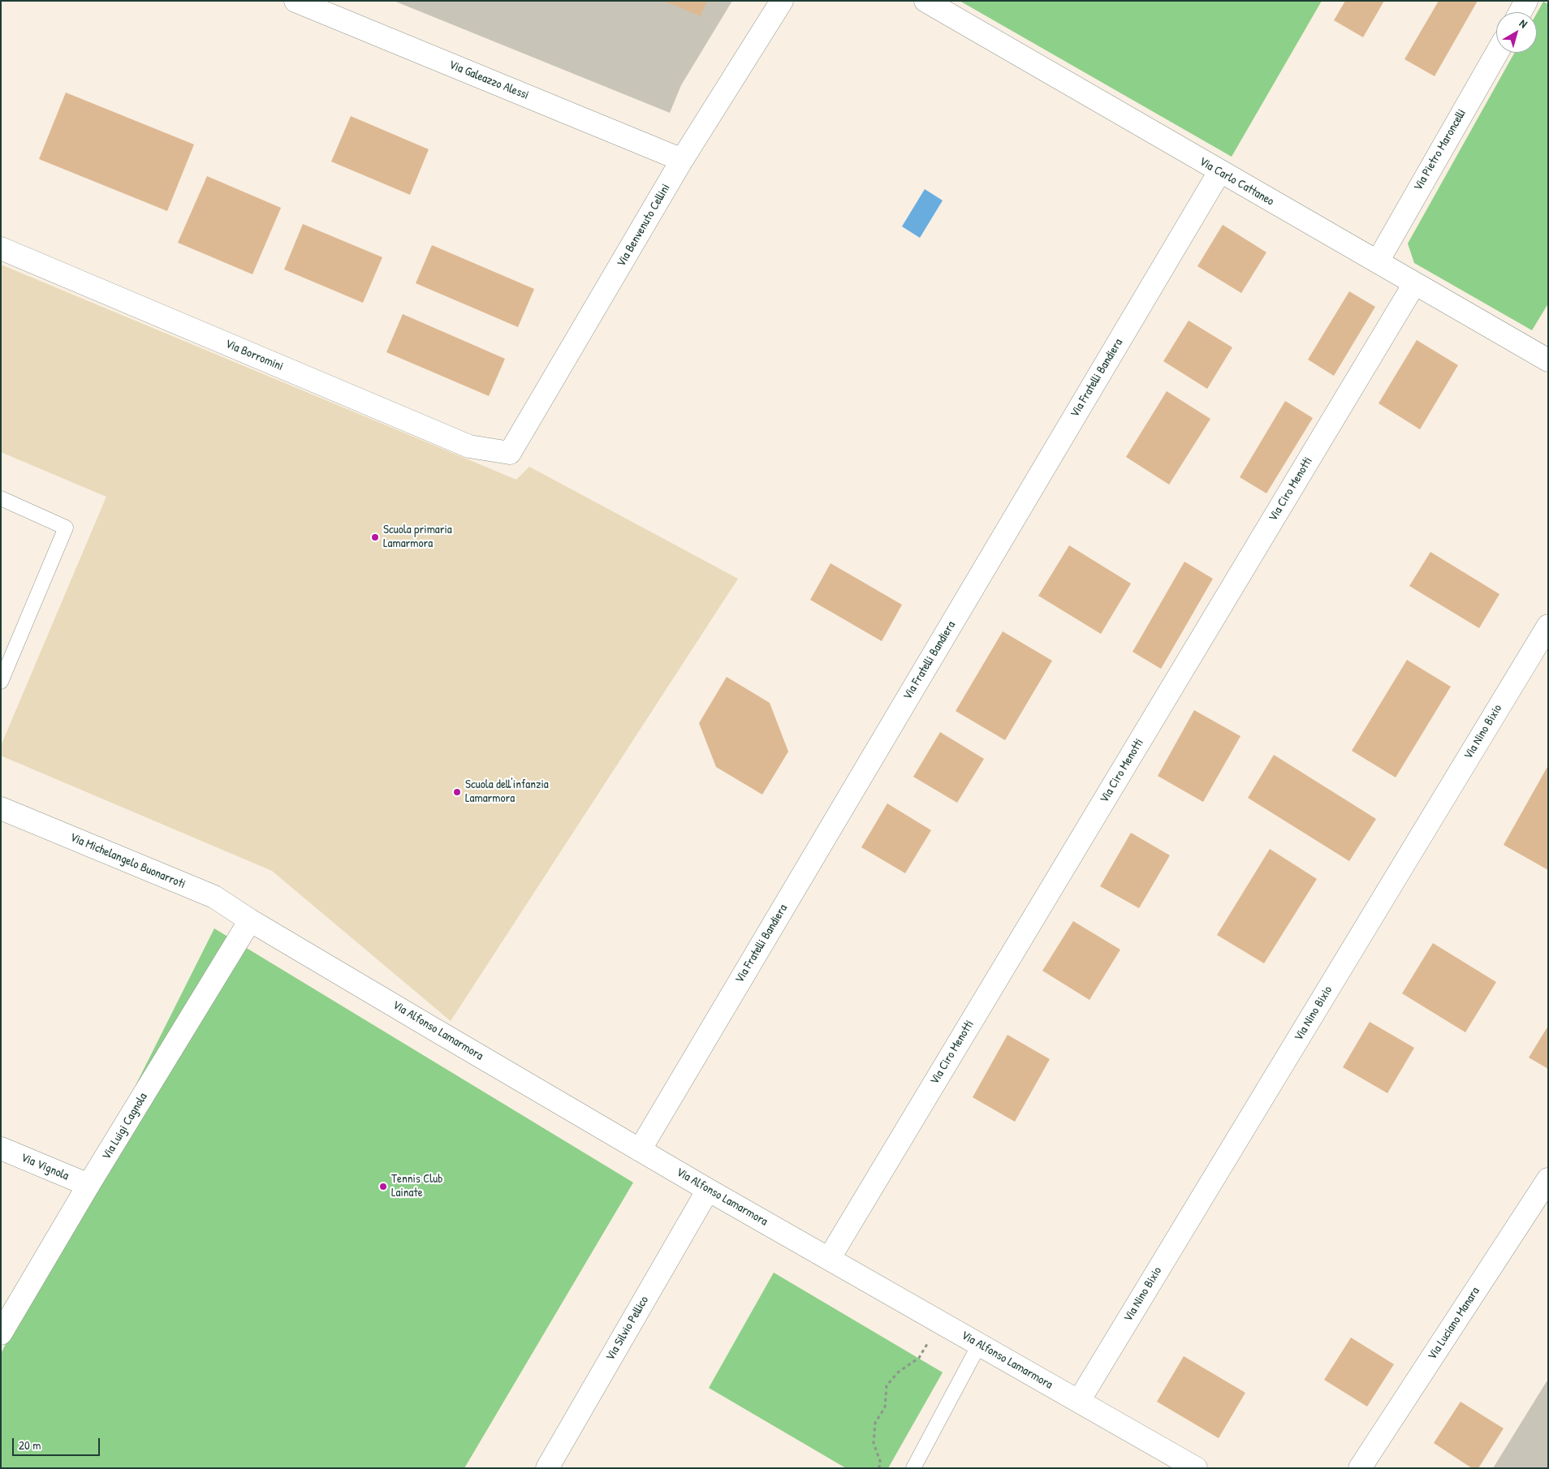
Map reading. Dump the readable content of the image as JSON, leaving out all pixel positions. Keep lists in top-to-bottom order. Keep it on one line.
{"streets":{"street":["Via Galeazzo Alessi","Via Pietro Maroncelli","Via Carlo Cattaneo","Via Benvenuto Cellini","Via Borromini","Via Fratelli Bandiera","Via Ciro Menotti","Via Nino Bixio","Via Michelangelo Buonarroti","Via Alfonso Lamarmora","Via Luigi Cagnola","Via Vignola","Via Luciano Manara","Via Silvio Pellico"]},"crossings":[["Via Galeazzo Alessi","Via Benvenuto Cellini"],["Via Pietro Maroncelli","Via Carlo Cattaneo"],["Via Carlo Cattaneo","Via Fratelli Bandiera"],["Via Carlo Cattaneo","Via Ciro Menotti"],["Via Benvenuto Cellini","Via Borromini"],["Via Fratelli Bandiera","Via Alfonso Lamarmora"],["Via Ciro Menotti","Via Alfonso Lamarmora"],["Via Nino Bixio","Via Alfonso Lamarmora"],["Via Michelangelo Buonarroti","Via Alfonso Lamarmora"],["Via Michelangelo Buonarroti","Via Luigi Cagnola"],["Via Alfonso Lamarmora","Via Luigi Cagnola"],["Via Alfonso Lamarmora","Via Silvio Pellico"],["Via Luigi Cagnola","Via Vignola"]],"places":["Scuola primaria Lamarmora","Scuola dell'infanzia Lamarmora","Tennis Club Lainate"],"scale_bar":"20 m","north":"top right"}
